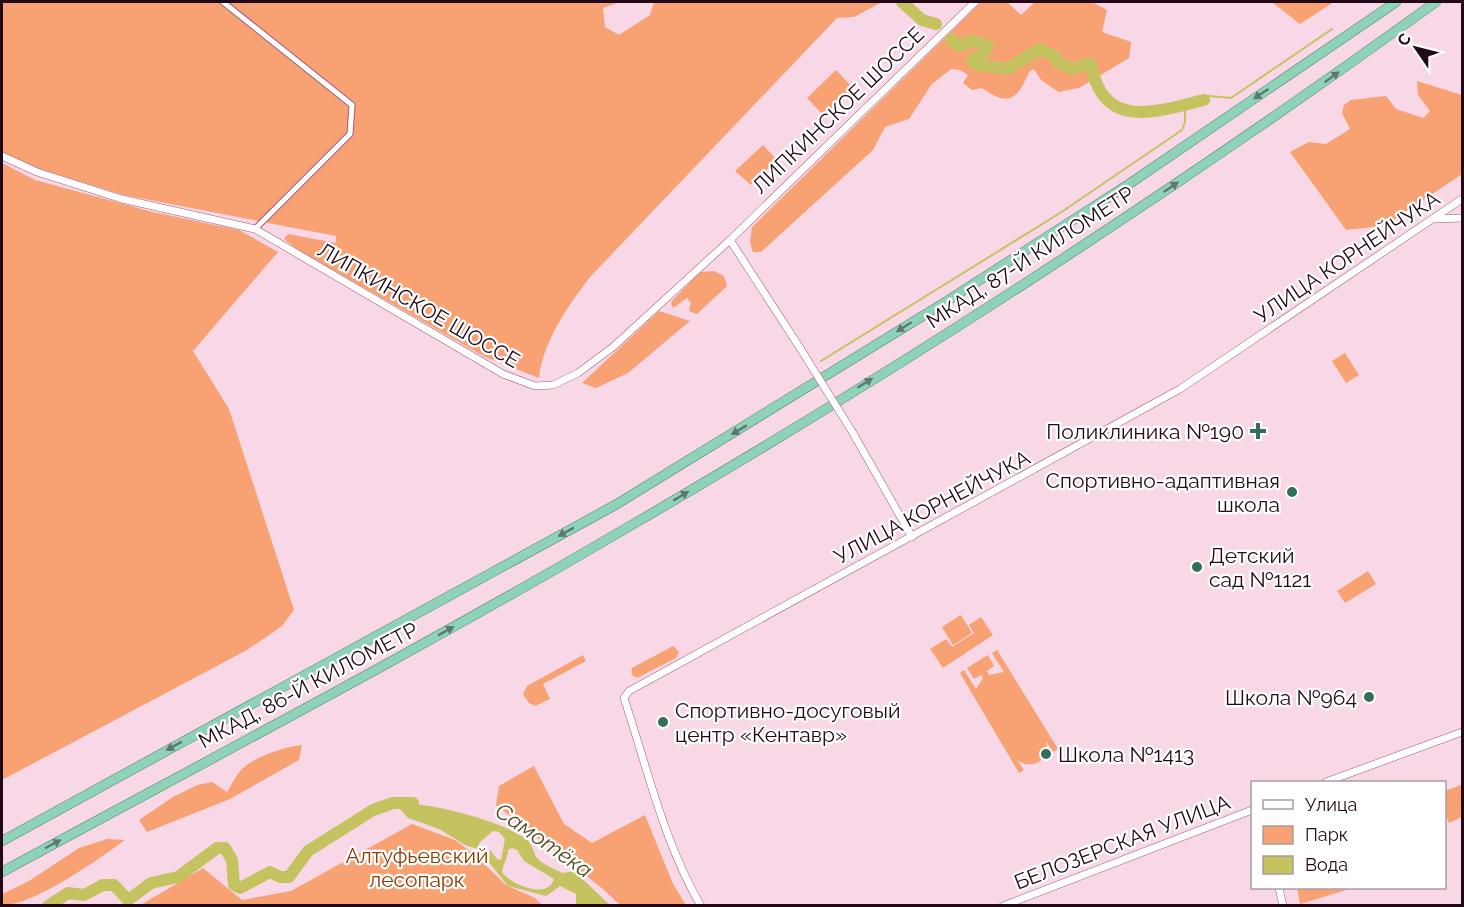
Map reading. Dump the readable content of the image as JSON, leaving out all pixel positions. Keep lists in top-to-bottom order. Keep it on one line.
{"streets":{"highway":["МКАД, 87-Й КИЛОМЕТР","МКАД, 86-Й КИЛОМЕТР"],"street":["ЛИПКИНСКОЕ ШОССЕ","УЛИЦА КОРНЕЙЧУКА","БЕЛОЗЕРСКАЯ УЛИЦА"]},"crossings":[["МКАД, 87-Й КИЛОМЕТР","МКАД, 86-Й КИЛОМЕТР"]],"water":["Самотёка"],"parks":["Алтуфьевский лесопарк"],"places":{"health":["Поликлиника №190"],"other":["Спортивно-адаптивная школа","Детский сад №1121","Школа №964","Спортивно-досуговый центр «Кентавр»","Школа №1413"]},"legend":["Улица","Парк","Вода"],"north":"top left"}
